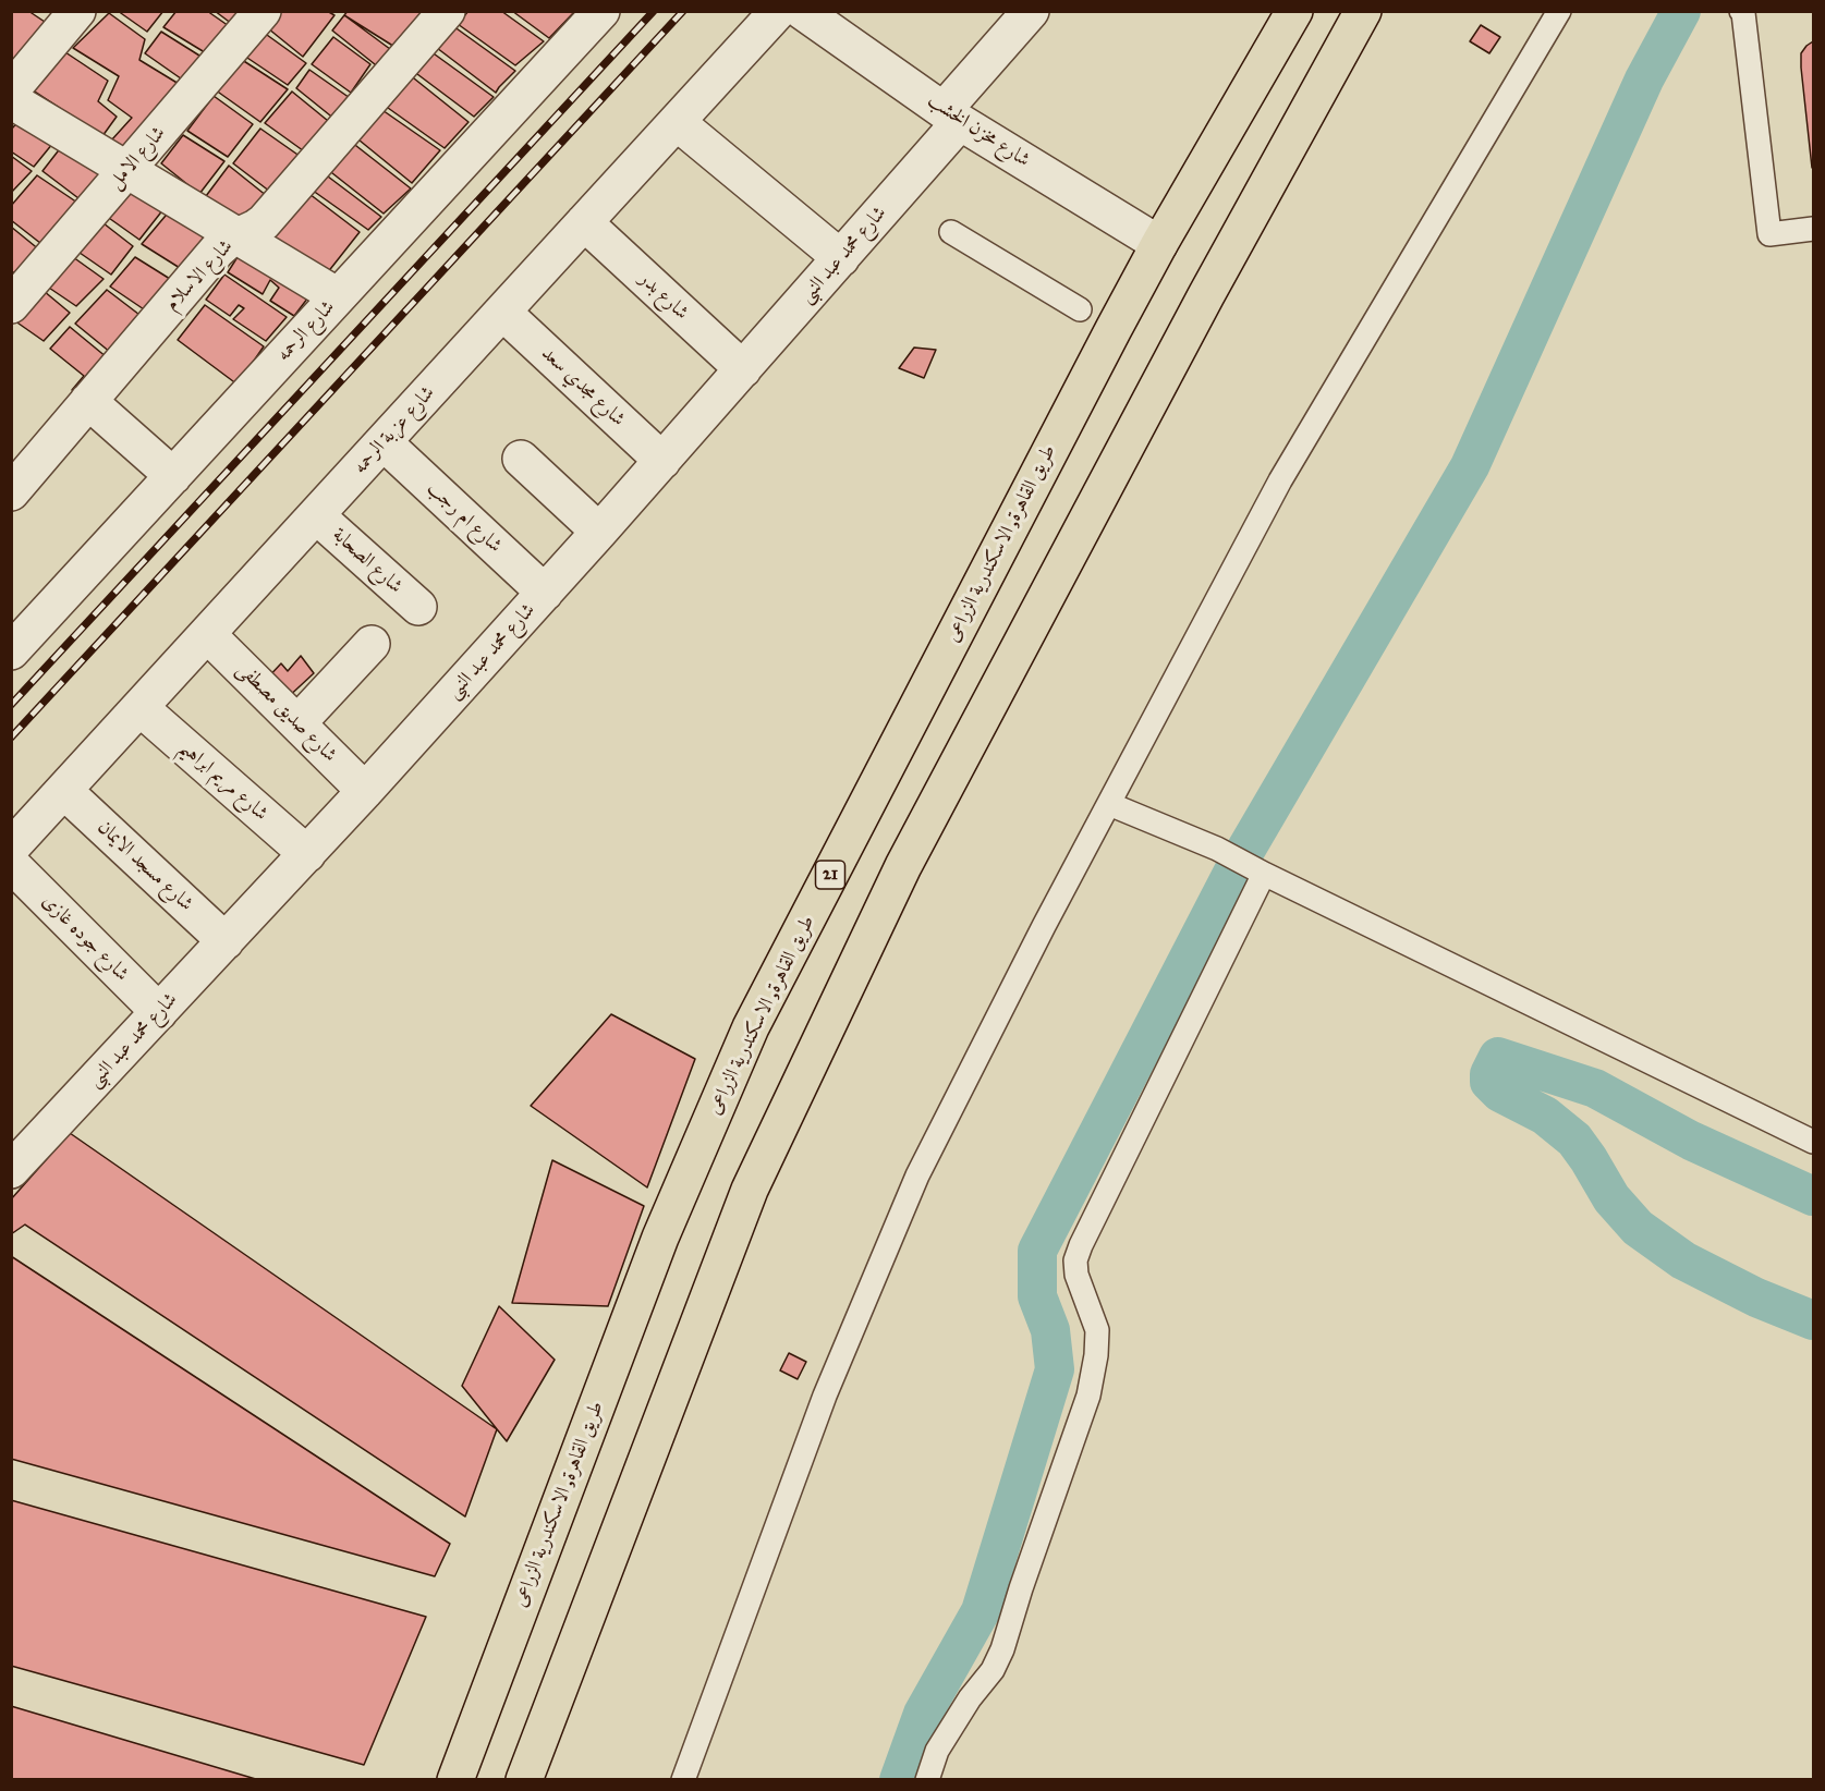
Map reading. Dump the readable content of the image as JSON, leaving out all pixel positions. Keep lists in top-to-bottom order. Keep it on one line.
{"streets":{"highway":["طريق القاهرة, الاسكندرية الزراعى","21"],"street":["شارع مخزن الخشب","شارع الامل","شارع محمد عبد النبى","شارع الاسلام","شارع بدر","شارع الرحمه","شارع مجدي سعد","شارع عزبة الرحمه","شارع ام رجب","شارع الصحابة","شارع صديق مصطفى","شارع مريم ابراهيم","شارع مسجد الايمان","شارع جوده غازى"]},"crossings":[["شارع مخزن الخشب","شارع محمد عبد النبى"],["شارع مخزن الخشب","طريق القاهرة, الاسكندرية الزراعى"],["شارع محمد عبد النبى","شارع بدر"],["شارع محمد عبد النبى","شارع مجدي سعد"],["شارع محمد عبد النبى","شارع ام رجب"],["شارع محمد عبد النبى","شارع صديق مصطفى"],["شارع محمد عبد النبى","شارع مريم ابراهيم"],["شارع محمد عبد النبى","شارع مسجد الايمان"],["شارع محمد عبد النبى","شارع جوده غازى"],["شارع بدر","شارع عزبة الرحمه"],["شارع مجدي سعد","شارع عزبة الرحمه"],["شارع عزبة الرحمه","شارع ام رجب"],["شارع عزبة الرحمه","شارع الصحابة"],["شارع عزبة الرحمه","شارع صديق مصطفى"],["شارع عزبة الرحمه","شارع مريم ابراهيم"],["شارع عزبة الرحمه","شارع مسجد الايمان"]]}
